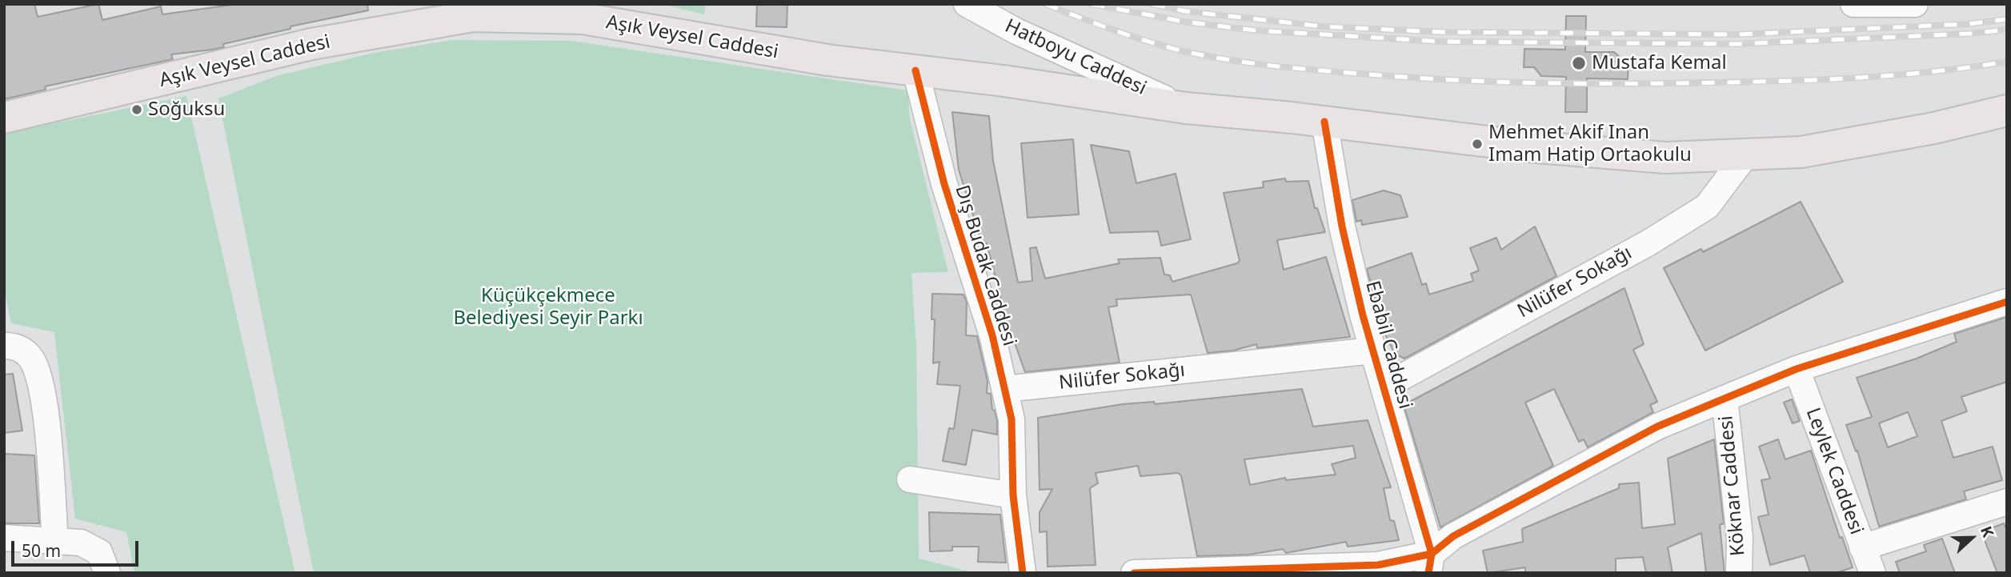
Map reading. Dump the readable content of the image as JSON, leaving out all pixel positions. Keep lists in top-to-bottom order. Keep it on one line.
{"streets":{"main road":["Aşık Veysel Caddesi"],"street":["Hatboyu Caddesi","Dış Budak Caddesi","Nilüfer Sokağı","Ebabil Caddesi","Leylek Caddesi","Köknar Caddesi"]},"crossings":[["Aşık Veysel Caddesi","Hatboyu Caddesi"],["Aşık Veysel Caddesi","Dış Budak Caddesi"],["Aşık Veysel Caddesi","Nilüfer Sokağı"],["Aşık Veysel Caddesi","Ebabil Caddesi"],["Dış Budak Caddesi","Nilüfer Sokağı"],["Nilüfer Sokağı","Ebabil Caddesi"]],"parks":["Küçükçekmece Belediyesi Seyir Parkı"],"places":["Mustafa Kemal","Soğuksu","Mehmet Akif Inan Imam Hatip Ortaokulu"],"scale_bar":"50 m","north":"right"}
